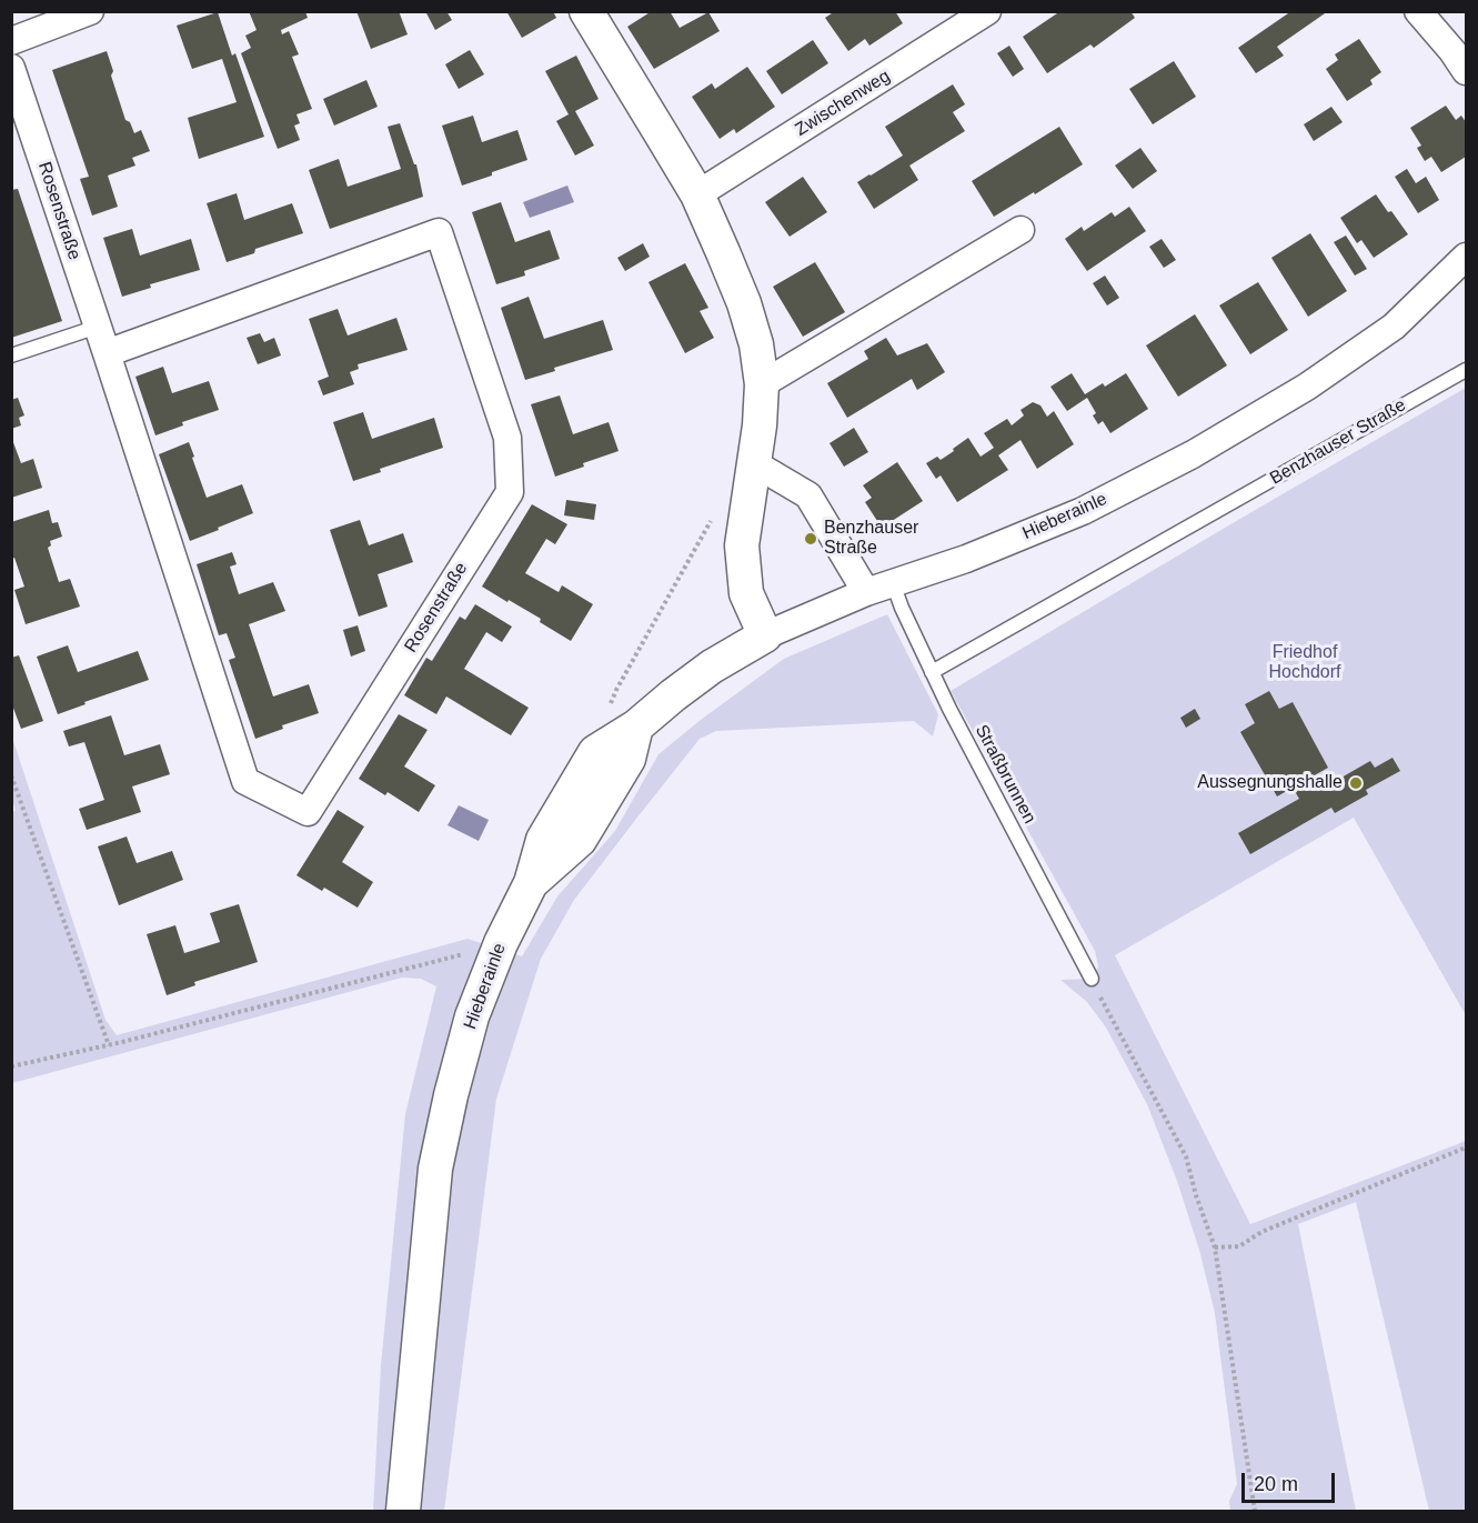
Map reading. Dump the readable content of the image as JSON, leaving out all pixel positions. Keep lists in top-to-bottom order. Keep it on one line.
{"streets":{"street":["Zwischenweg","Rosenstraße","Hieberainle"],"lane":["Benzhauser Straße","Straßbrunnen"]},"crossings":[["Benzhauser Straße","Straßbrunnen"],["Hieberainle","Straßbrunnen"]],"parks":["Friedhof Hochdorf"],"places":["Benzhauser Straße","Aussegnungshalle"],"scale_bar":"20 m"}
